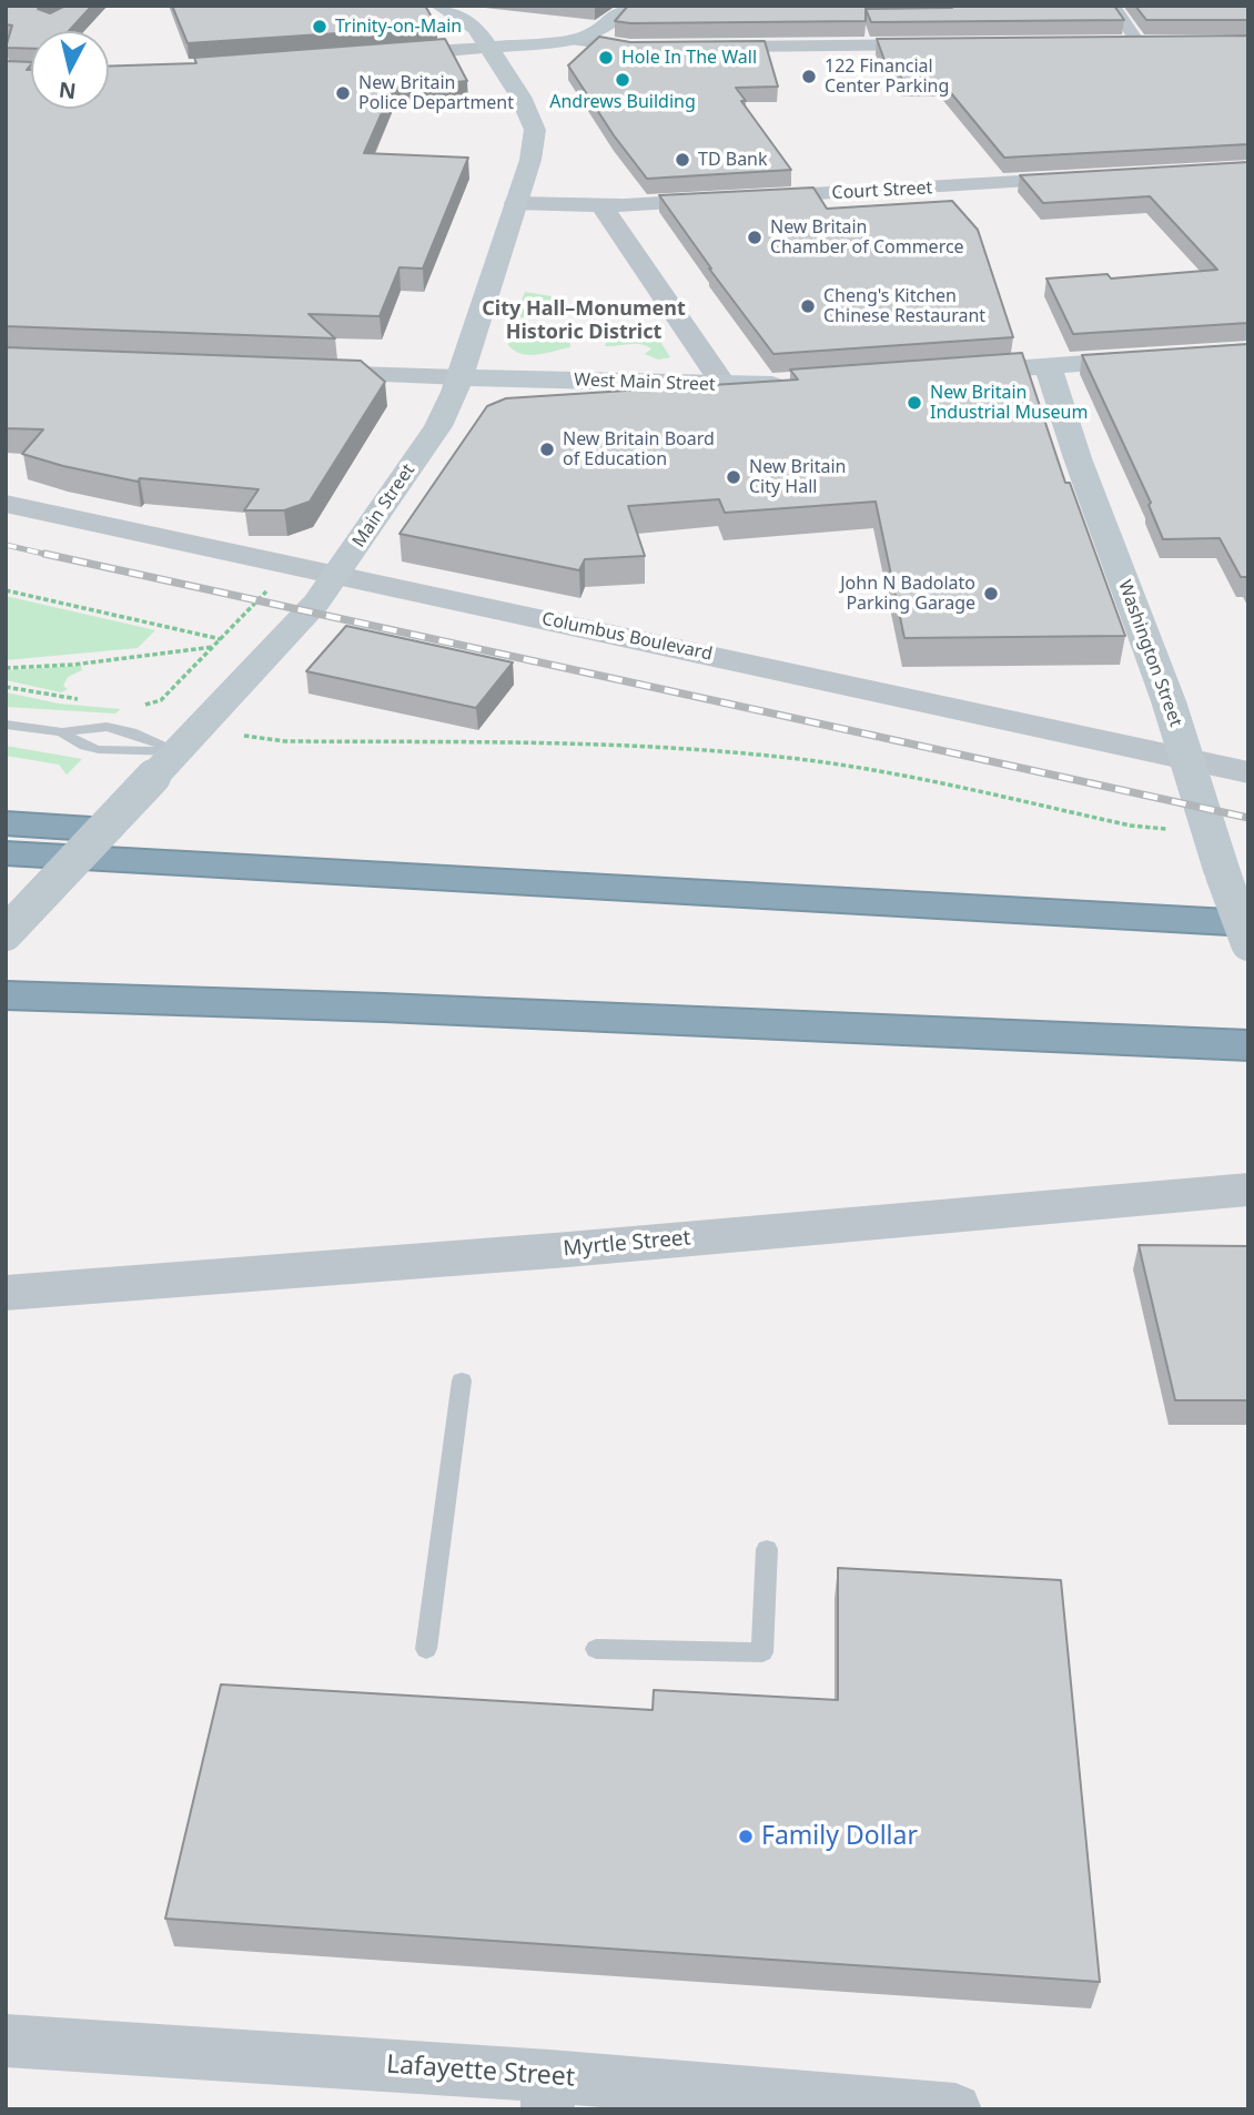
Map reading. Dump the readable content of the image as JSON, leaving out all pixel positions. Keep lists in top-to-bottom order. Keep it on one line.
{"streets":{"main road":["West Main Street","Main Street","Washington Street"],"street":["Court Street","Columbus Boulevard","Myrtle Street","Lafayette Street"]},"crossings":[["Court Street","Main Street"],["West Main Street","Main Street"],["Main Street","Columbus Boulevard"],["Columbus Boulevard","Washington Street"]],"districts":["City Hall–Monument Historic District"],"places":["Trinity-on-Main","Hole In The Wall","122 Financial Center Parking","Andrews Building","New Britain Police Department","TD Bank","New Britain Chamber of Commerce","Cheng's Kitchen Chinese Restaurant","New Britain Industrial Museum","New Britain Board of Education","New Britain City Hall","John N Badolato Parking Garage","Family Dollar"],"north":"bottom"}
